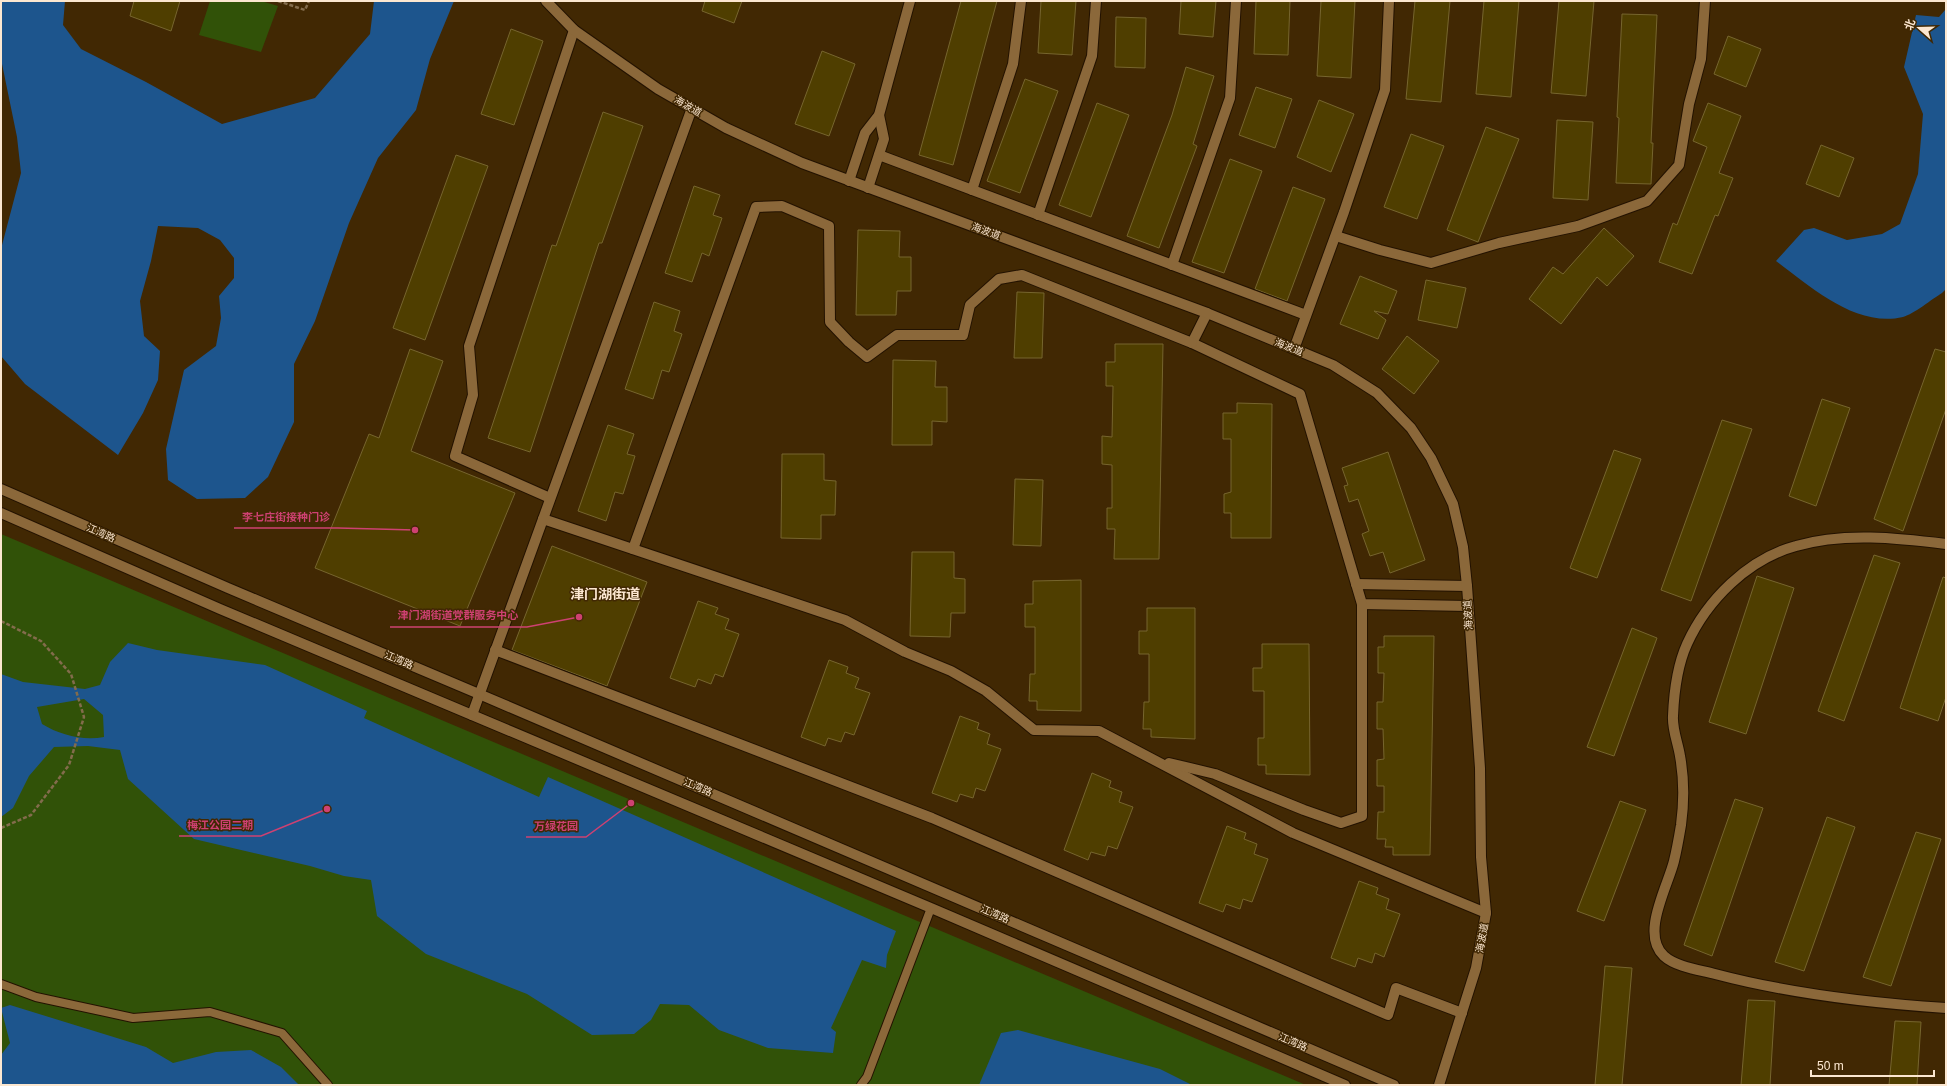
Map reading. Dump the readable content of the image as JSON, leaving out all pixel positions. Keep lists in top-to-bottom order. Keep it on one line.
{"streets":{"street":["海波道","江湾路"]},"districts":["津门湖街道"],"places":["李七庄街接种门诊","津门湖街道党群服务中心","万绿花园","梅江公园二期"],"scale_bar":"50 m","north":"left"}
